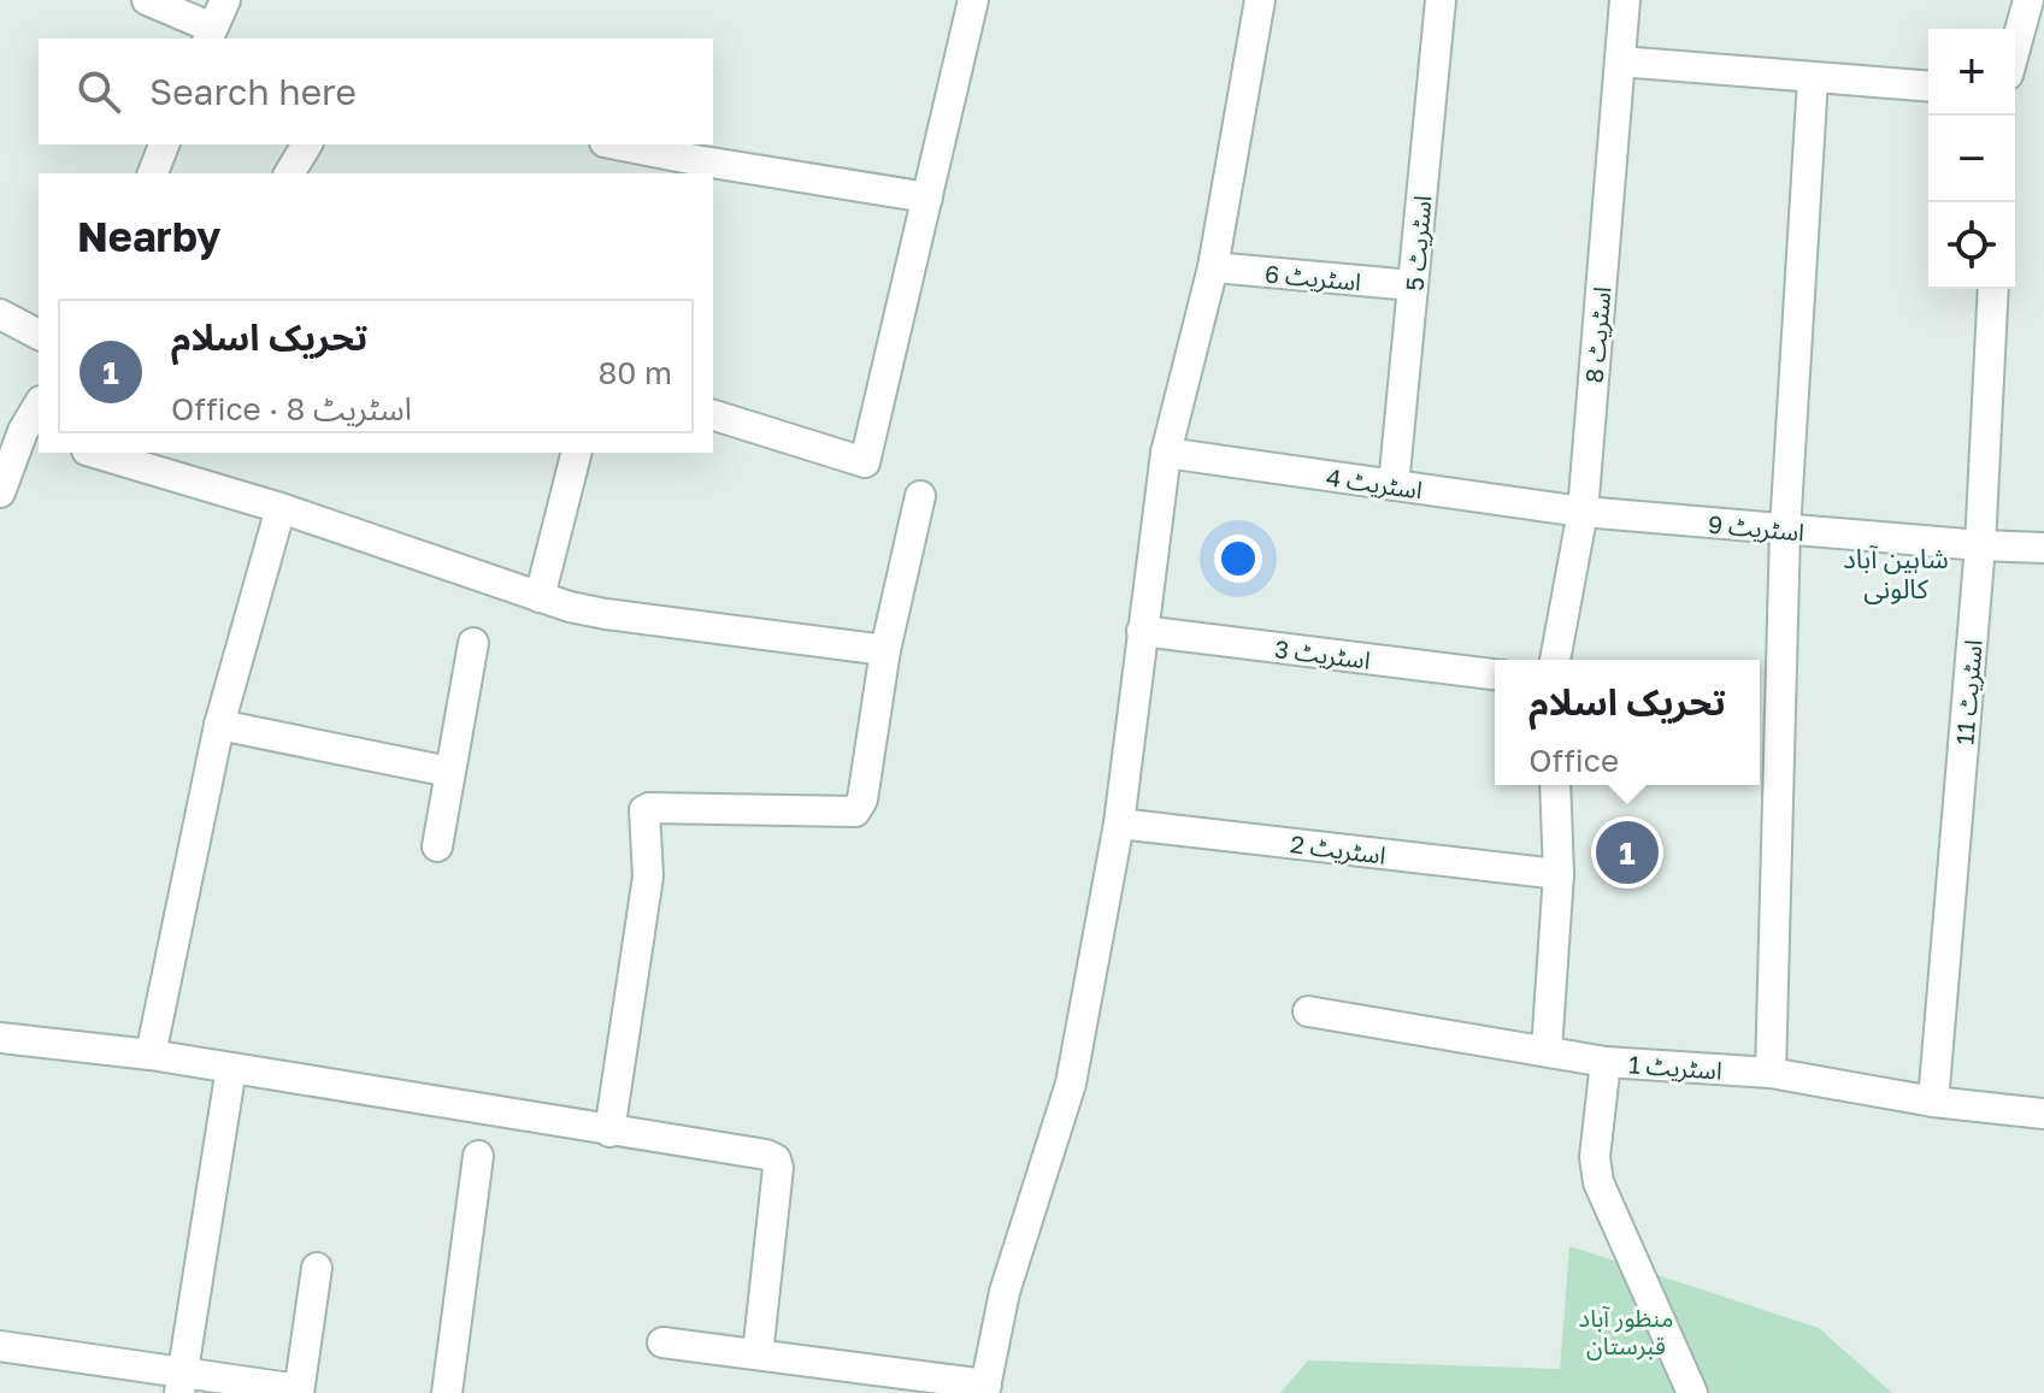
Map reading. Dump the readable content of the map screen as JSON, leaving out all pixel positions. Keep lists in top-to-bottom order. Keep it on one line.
{"streets":{"street":["اسٹریٹ 5","اسٹریٹ 6","اسٹریٹ 8","اسٹریٹ 4","اسٹریٹ 9","اسٹریٹ 3","اسٹریٹ 11","اسٹریٹ 2","اسٹریٹ 1"]},"crossings":[["اسٹریٹ 5","اسٹریٹ 6"],["اسٹریٹ 5","اسٹریٹ 4"],["اسٹریٹ 8","اسٹریٹ 4"],["اسٹریٹ 8","اسٹریٹ 9"],["اسٹریٹ 4","اسٹریٹ 9"],["اسٹریٹ 9","اسٹریٹ 11"],["اسٹریٹ 11","اسٹریٹ 1"]],"districts":["شاہین آباد کالونی"],"parks":["منظور آباد قبرستان"],"page":{"map_buttons":["+","−"],"search":"Search here","heading":"Nearby","list":[{"mark":"1","name":"تحریک اسلام","note":"Office · اسٹریٹ 8","value":"80 m"}],"popup":["تحریک اسلام","Office"],"pins":"1"}}
